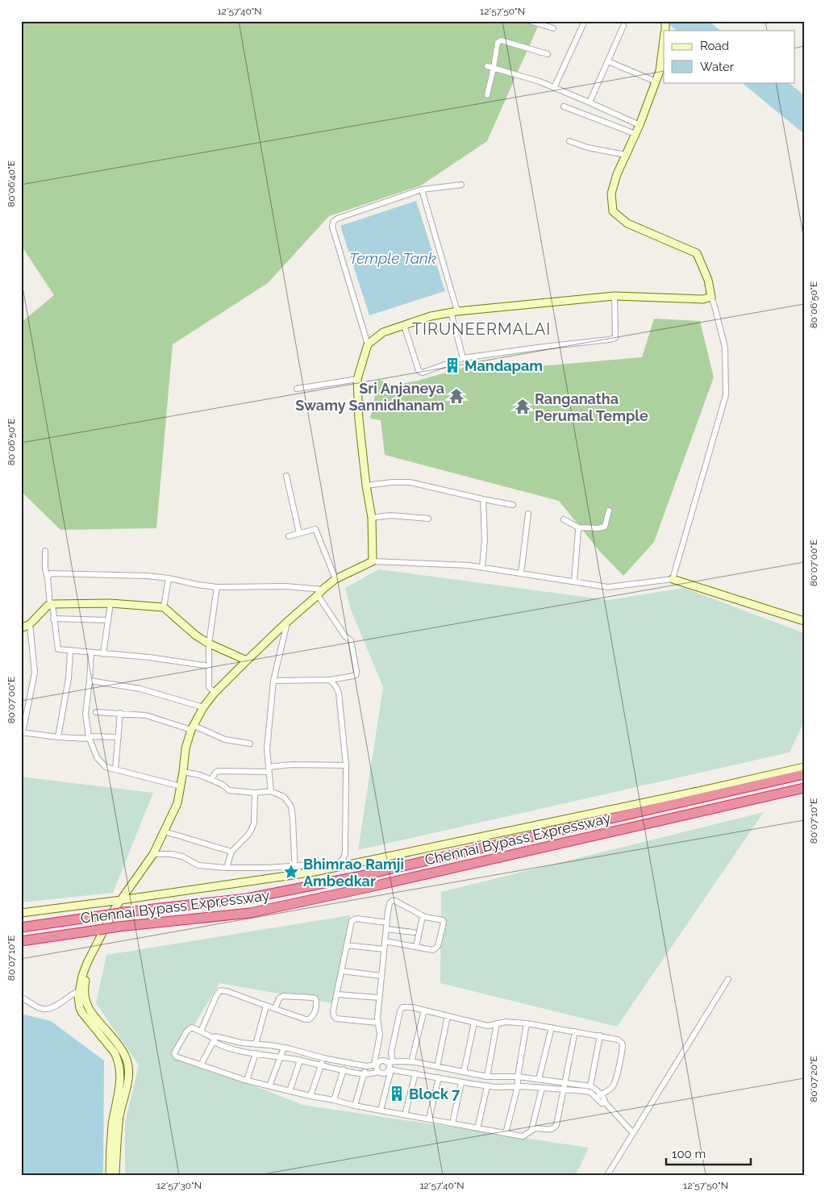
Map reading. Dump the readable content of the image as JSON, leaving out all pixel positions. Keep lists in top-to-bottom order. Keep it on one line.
{"streets":{"highway":["Chennai Bypass Expressway"]},"districts":["TIRUNEERMALAI"],"water":["Temple Tank"],"places":{"building":["Mandapam","Block 7"],"temple":["Sri Anjaneya Swamy Sannidhanam","Ranganatha Perumal Temple"],"place":["Bhimrao Ramji Ambedkar"]},"legend":["Road","Water"],"scale_bar":"100 m","coordinates":["12°57'40\"N","12°57'50\"N","80°06'40\"E","80°06'50\"E","80°07'00\"E","80°07'10\"E","80°07'20\"E","12°57'30\"N"]}
